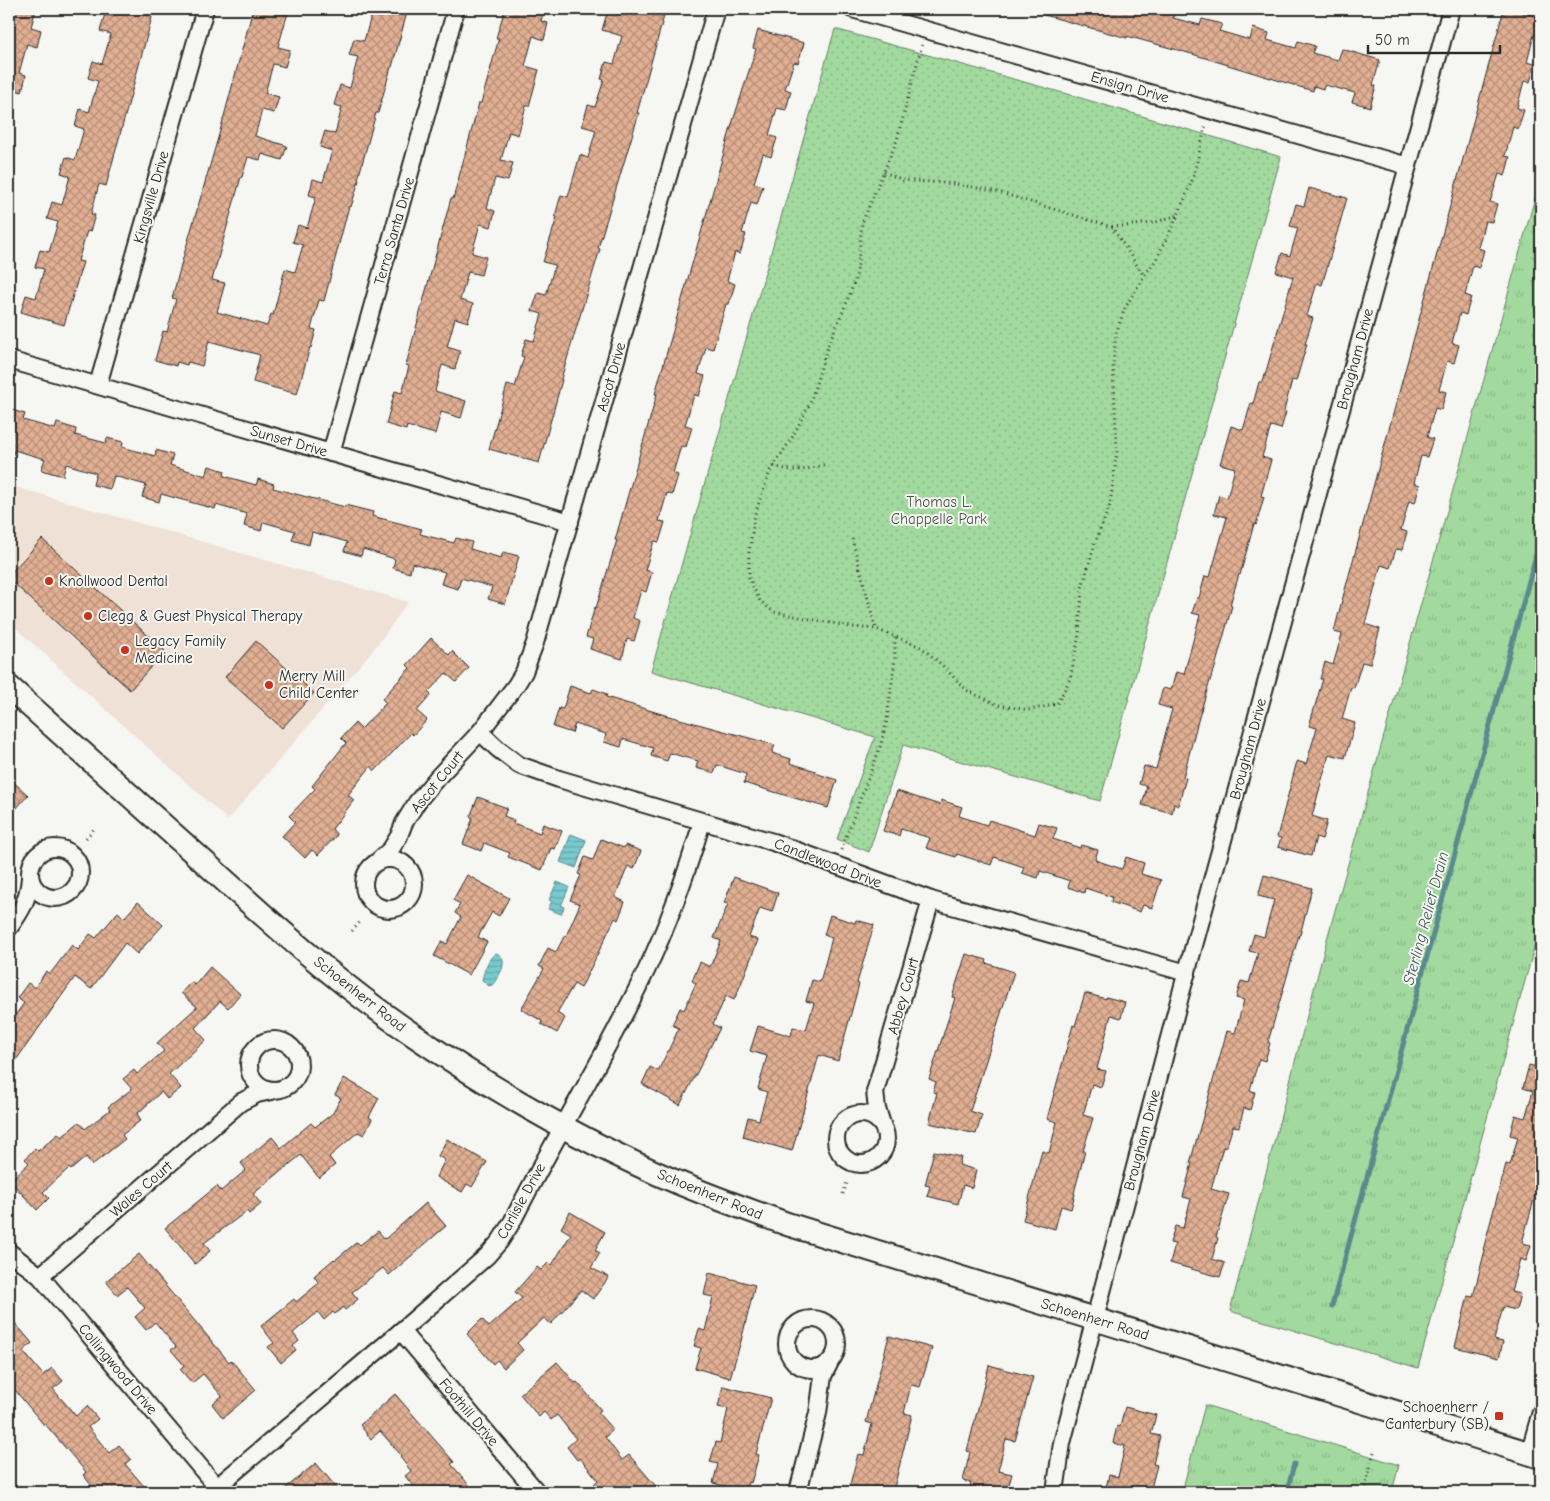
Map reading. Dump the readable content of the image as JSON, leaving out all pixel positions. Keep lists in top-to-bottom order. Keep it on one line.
{"streets":{"main road":["Schoenherr Road"],"street":["Ensign Drive","Kingsville Drive","Terra Santa Drive","Brougham Drive","Ascot Drive","Sunset Drive","Ascot Court","Candlewood Drive","Abbey Court","Wales Court","Carlisle Drive","Collingwood Drive","Foothill Drive"]},"crossings":[["Ensign Drive","Brougham Drive"],["Kingsville Drive","Sunset Drive"],["Terra Santa Drive","Sunset Drive"],["Brougham Drive","Candlewood Drive"],["Brougham Drive","Schoenherr Road"],["Ascot Drive","Sunset Drive"],["Ascot Drive","Ascot Court"],["Ascot Drive","Candlewood Drive"],["Ascot Court","Candlewood Drive"],["Candlewood Drive","Abbey Court"],["Candlewood Drive","Carlisle Drive"],["Schoenherr Road","Carlisle Drive"],["Wales Court","Collingwood Drive"],["Carlisle Drive","Collingwood Drive"],["Carlisle Drive","Foothill Drive"]],"water":["Sterling Relief Drain"],"parks":["Thomas L. Chappelle Park"],"places":{"other":["Knollwood Dental","Clegg & Guest Physical Therapy","Legacy Family Medicine","Merry Mill Child Center"],"transit":["Schoenherr / Canterbury (SB)"]},"scale_bar":"50 m"}
